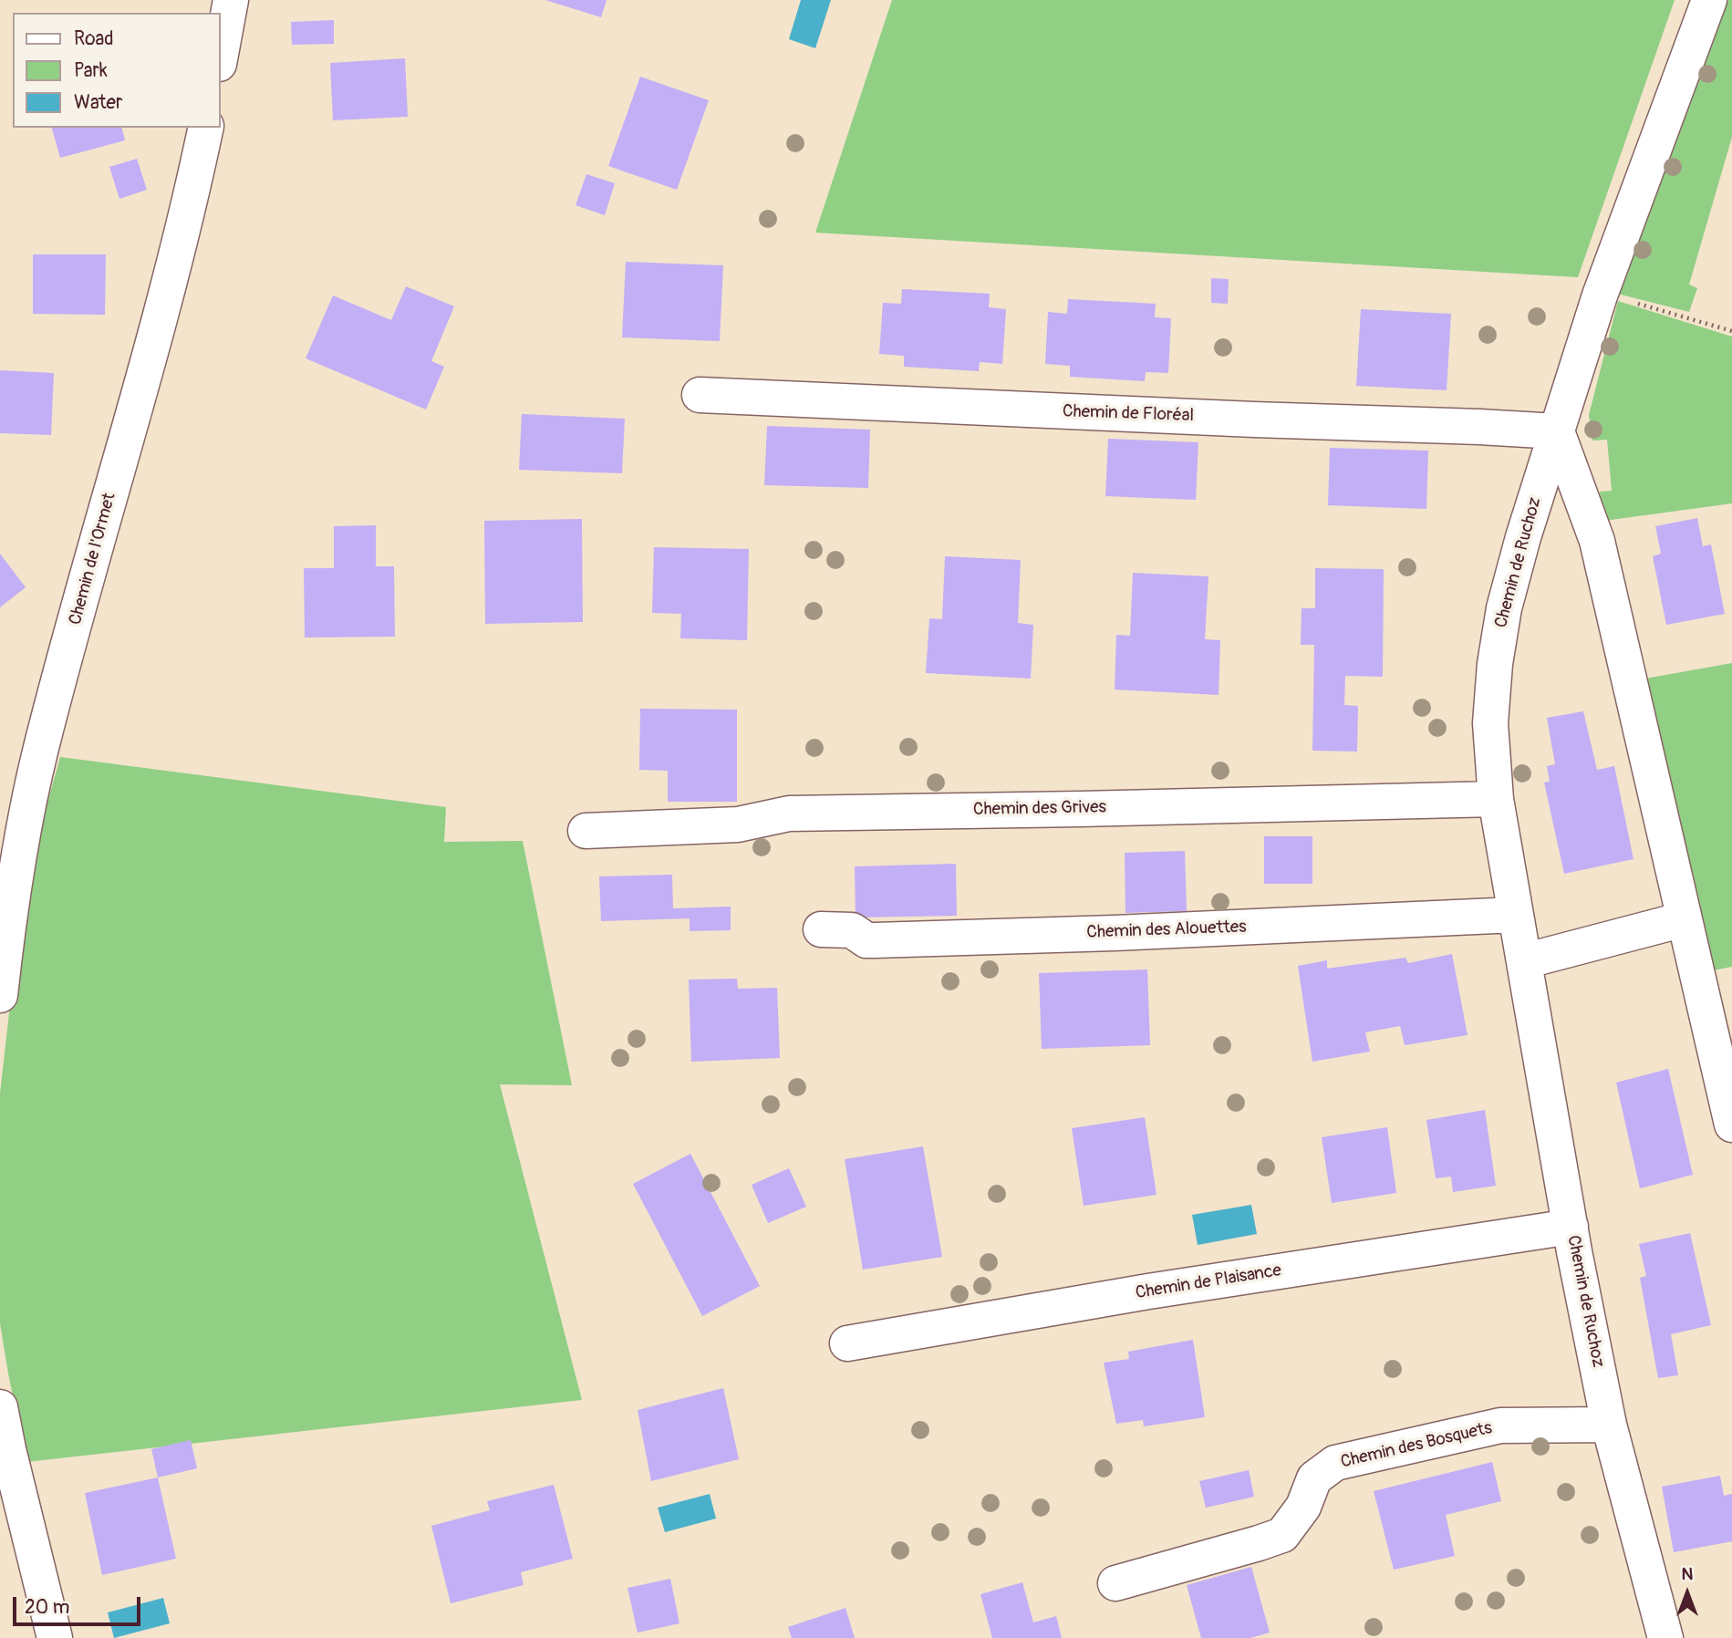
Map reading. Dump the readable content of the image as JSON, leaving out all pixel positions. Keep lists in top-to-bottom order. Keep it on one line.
{"streets":{"street":["Chemin de Floréal","Chemin de l'Ormet","Chemin de Ruchoz","Chemin des Grives","Chemin des Alouettes","Chemin de Plaisance","Chemin des Bosquets"]},"crossings":[["Chemin de Floréal","Chemin de Ruchoz"],["Chemin de Ruchoz","Chemin des Grives"],["Chemin de Ruchoz","Chemin des Alouettes"],["Chemin de Ruchoz","Chemin de Plaisance"],["Chemin de Ruchoz","Chemin des Bosquets"]],"legend":["Road","Park","Water"],"scale_bar":"20 m","north":"top"}
